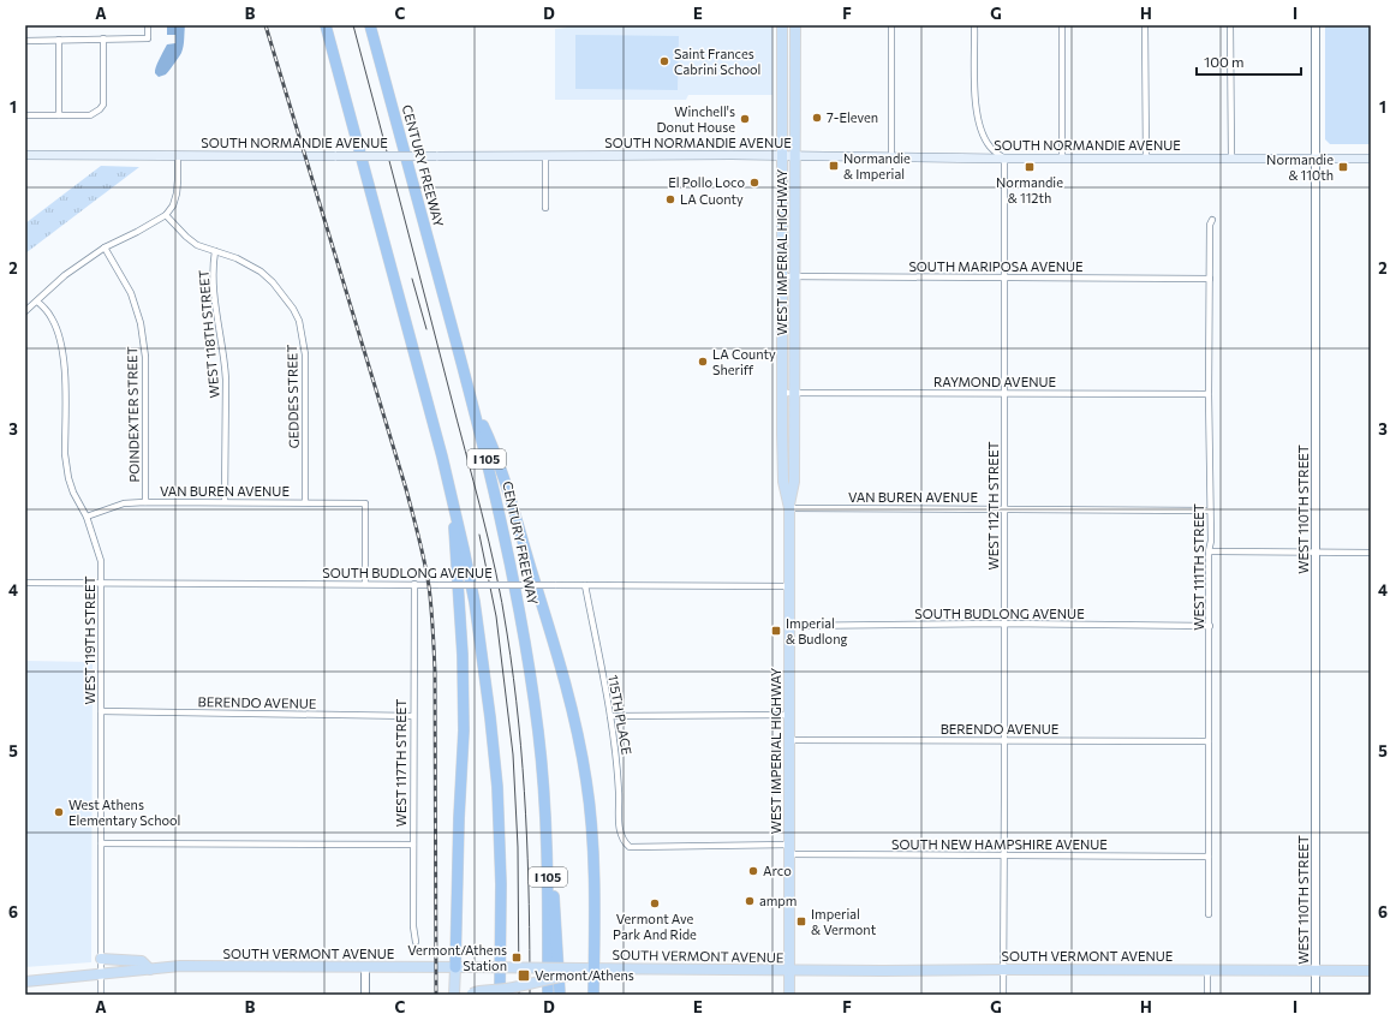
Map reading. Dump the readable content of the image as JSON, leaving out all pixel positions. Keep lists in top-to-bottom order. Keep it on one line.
{"streets":{"highway":["CENTURY FREEWAY","I 105"],"main road":["SOUTH NORMANDIE AVENUE","WEST IMPERIAL HIGHWAY","SOUTH VERMONT AVENUE"],"street":["SOUTH MARIPOSA AVENUE","WEST 118TH STREET","RAYMOND AVENUE","GEDDES STREET","POINDEXTER STREET","VAN BUREN AVENUE","WEST 112TH STREET","WEST 110TH STREET","WEST 111TH STREET","SOUTH BUDLONG AVENUE","WEST 119TH STREET","BERENDO AVENUE","115TH PLACE","WEST 117TH STREET","SOUTH NEW HAMPSHIRE AVENUE"]},"crossings":[["SOUTH NORMANDIE AVENUE","WEST IMPERIAL HIGHWAY"],["SOUTH NORMANDIE AVENUE","WEST 112TH STREET"],["SOUTH NORMANDIE AVENUE","WEST 110TH STREET"],["WEST IMPERIAL HIGHWAY","SOUTH MARIPOSA AVENUE"],["WEST IMPERIAL HIGHWAY","RAYMOND AVENUE"],["WEST IMPERIAL HIGHWAY","VAN BUREN AVENUE"],["WEST IMPERIAL HIGHWAY","SOUTH BUDLONG AVENUE"],["WEST IMPERIAL HIGHWAY","BERENDO AVENUE"],["WEST IMPERIAL HIGHWAY","SOUTH NEW HAMPSHIRE AVENUE"],["WEST IMPERIAL HIGHWAY","SOUTH VERMONT AVENUE"],["SOUTH MARIPOSA AVENUE","WEST 112TH STREET"],["SOUTH MARIPOSA AVENUE","WEST 111TH STREET"],["WEST 118TH STREET","GEDDES STREET"],["WEST 118TH STREET","VAN BUREN AVENUE"],["RAYMOND AVENUE","WEST 112TH STREET"],["RAYMOND AVENUE","WEST 111TH STREET"],["GEDDES STREET","VAN BUREN AVENUE"],["POINDEXTER STREET","VAN BUREN AVENUE"],["VAN BUREN AVENUE","WEST 112TH STREET"],["VAN BUREN AVENUE","WEST 111TH STREET"],["VAN BUREN AVENUE","SOUTH BUDLONG AVENUE"],["VAN BUREN AVENUE","WEST 119TH STREET"],["WEST 112TH STREET","SOUTH BUDLONG AVENUE"],["WEST 112TH STREET","BERENDO AVENUE"],["WEST 112TH STREET","SOUTH NEW HAMPSHIRE AVENUE"],["WEST 112TH STREET","SOUTH VERMONT AVENUE"],["WEST 110TH STREET","SOUTH VERMONT AVENUE"],["WEST 111TH STREET","SOUTH BUDLONG AVENUE"],["WEST 111TH STREET","BERENDO AVENUE"],["WEST 111TH STREET","SOUTH NEW HAMPSHIRE AVENUE"],["SOUTH BUDLONG AVENUE","WEST 119TH STREET"],["SOUTH BUDLONG AVENUE","115TH PLACE"],["SOUTH BUDLONG AVENUE","WEST 117TH STREET"],["WEST 119TH STREET","BERENDO AVENUE"],["WEST 119TH STREET","SOUTH VERMONT AVENUE"],["BERENDO AVENUE","WEST 117TH STREET"],["115TH PLACE","SOUTH NEW HAMPSHIRE AVENUE"]],"places":{"other":["Saint Frances Cabrini School","7-Eleven","Winchell's Donut House","El Pollo Loco","LA Cuonty","LA County Sheriff","West Athens Elementary School","Arco","ampm","Vermont Ave Park And Ride"],"transit":["Normandie & Imperial","Normandie & 112th","Normandie & 110th","Imperial & Budlong","Imperial & Vermont","Vermont/Athens Station","Vermont/Athens"]},"scale_bar":"100 m","grid":{"columns":["A","B","C","D","E","F","G","H","I"],"rows":["1","2","3","4","5","6"]}}
